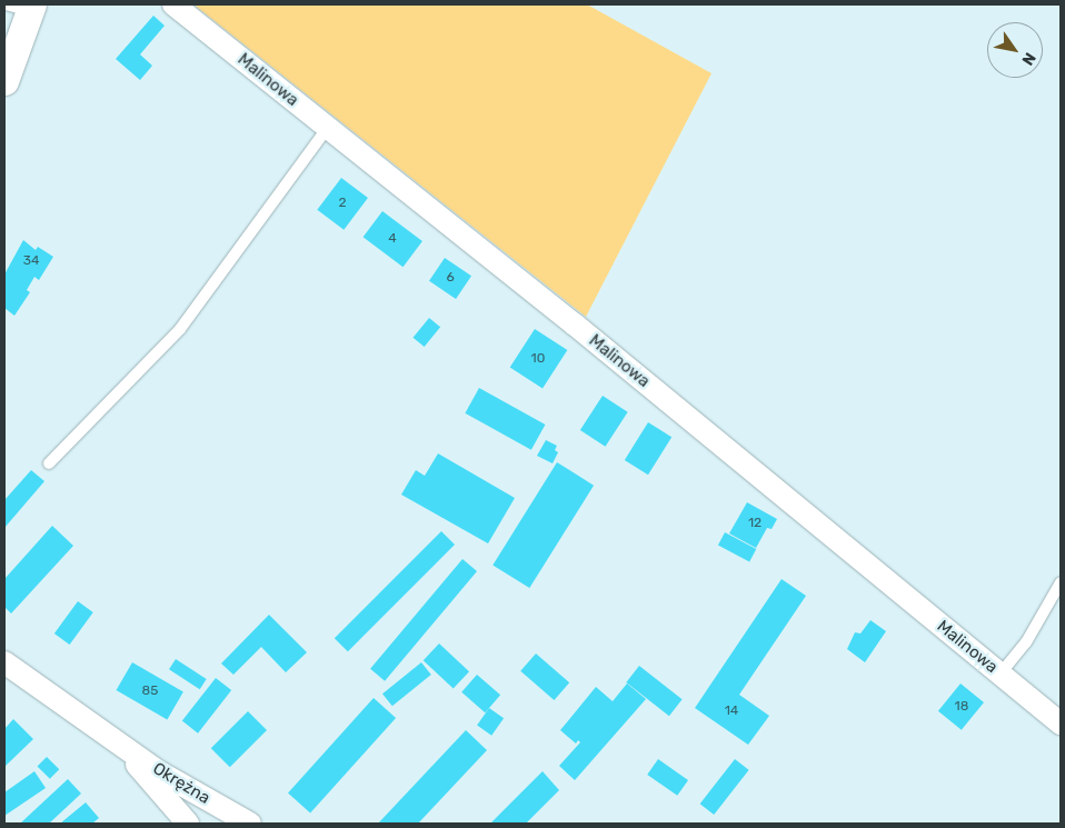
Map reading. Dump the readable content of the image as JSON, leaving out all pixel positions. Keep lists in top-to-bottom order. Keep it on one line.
{"streets":{"street":["Malinowa","Okrężna"]},"house_numbers":["2","4","34","6","10","12","85","18","14"],"north":"bottom right"}
